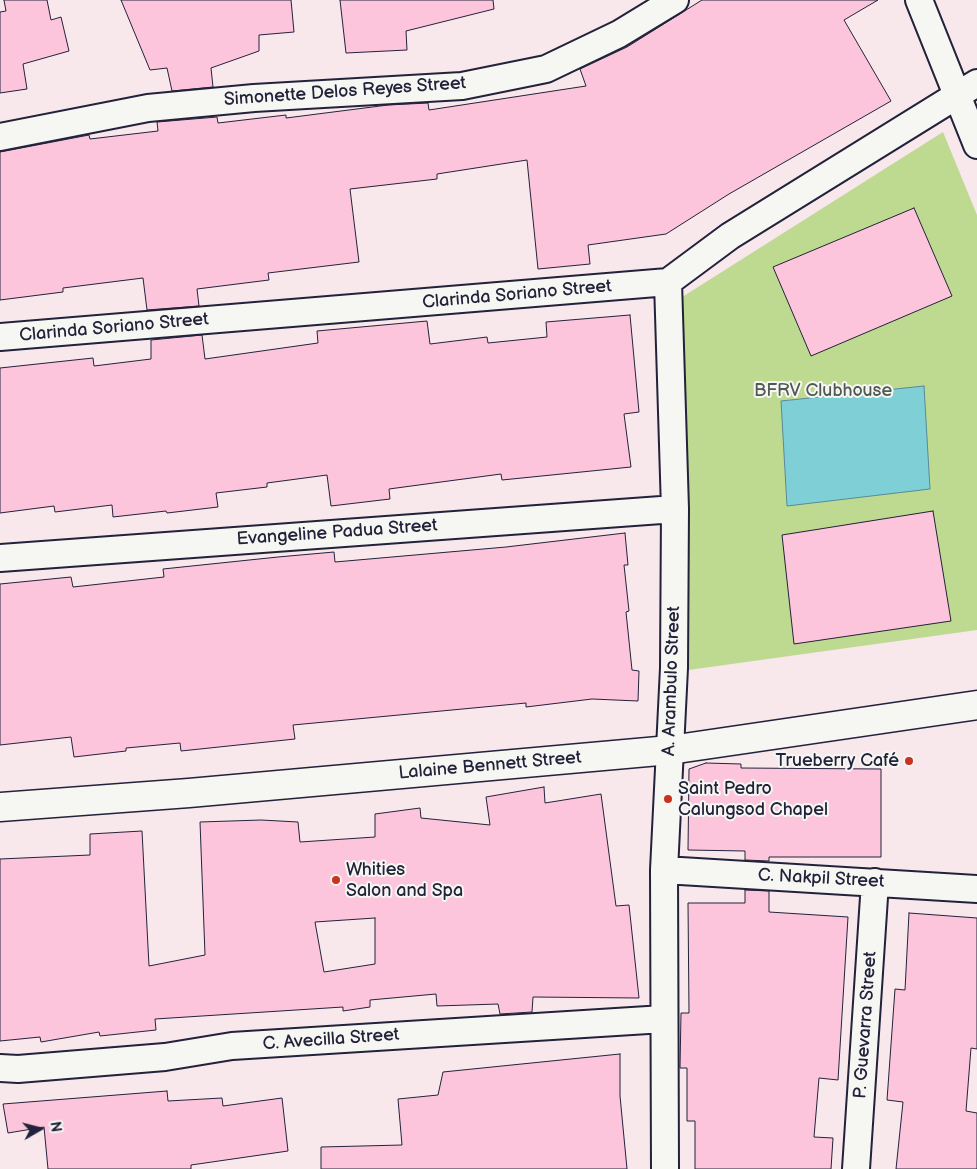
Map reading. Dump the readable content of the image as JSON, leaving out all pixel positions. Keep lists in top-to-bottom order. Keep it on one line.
{"streets":{"street":["Simonette Delos Reyes Street","Clarinda Soriano Street","Evangeline Padua Street","A. Arambulo Street","Lalaine Bennett Street","C. Nakpil Street","P. Guevarra Street","C. Avecilla Street"]},"crossings":[["Clarinda Soriano Street","A. Arambulo Street"],["Evangeline Padua Street","A. Arambulo Street"],["A. Arambulo Street","Lalaine Bennett Street"],["A. Arambulo Street","C. Nakpil Street"],["A. Arambulo Street","C. Avecilla Street"],["C. Nakpil Street","P. Guevarra Street"]],"parks":["BFRV Clubhouse"],"places":["Trueberry Café","Saint Pedro Calungsod Chapel","Whities Salon and Spa"],"north":"right"}
